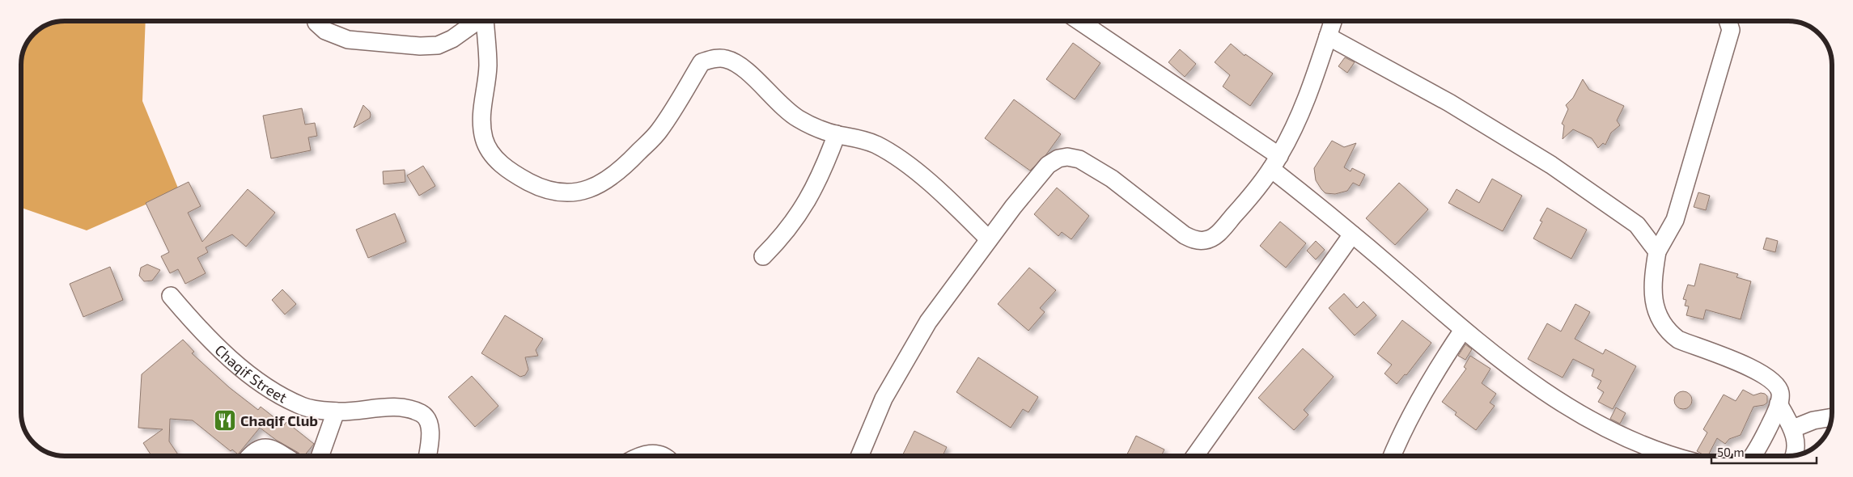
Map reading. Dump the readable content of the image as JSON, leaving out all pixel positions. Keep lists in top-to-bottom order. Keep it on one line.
{"streets":{"street":["Chaqif Street"]},"places":{"restaurant":["Chaqif Club"]},"scale_bar":"50 m"}
